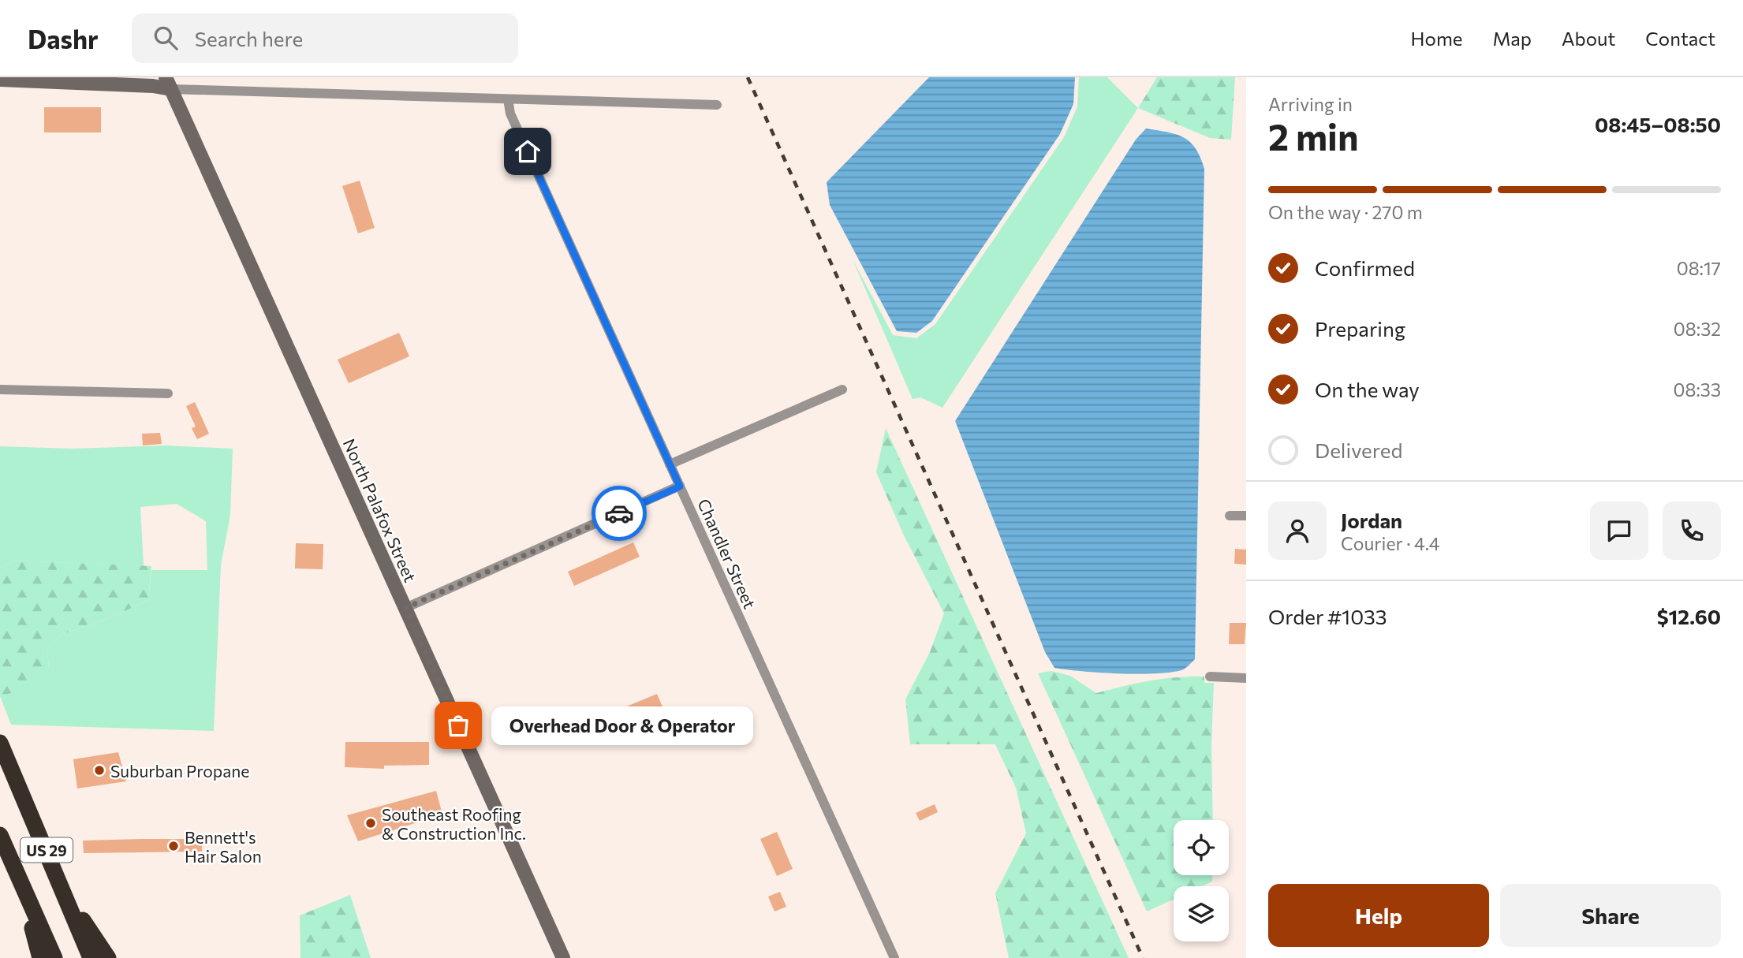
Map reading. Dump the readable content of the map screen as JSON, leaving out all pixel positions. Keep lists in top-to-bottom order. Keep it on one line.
{"streets":{"highway":["US 29"],"main road":["North Palafox Street"],"street":["Chandler Street"]},"places":["Overhead Door & Operator","Suburban Propane","Southeast Roofing & Construction Inc.","Bennett's Hair Salon"],"page":{"header":"Dashr","search":"Search here","nav":["Home","Map","About","Contact"],"heading":["2 min","Arriving in","08:45–08:50"],"panel":["Jordan","Courier · 4.4","Order #1033","$12.60"],"bar":"On the way · 270 m","list":[["Confirmed","08:17"],["Preparing","08:32"],["On the way","08:33"],"Delivered"],"bubble":"Overhead Door & Operator","buttons":["Help","Share"]}}
